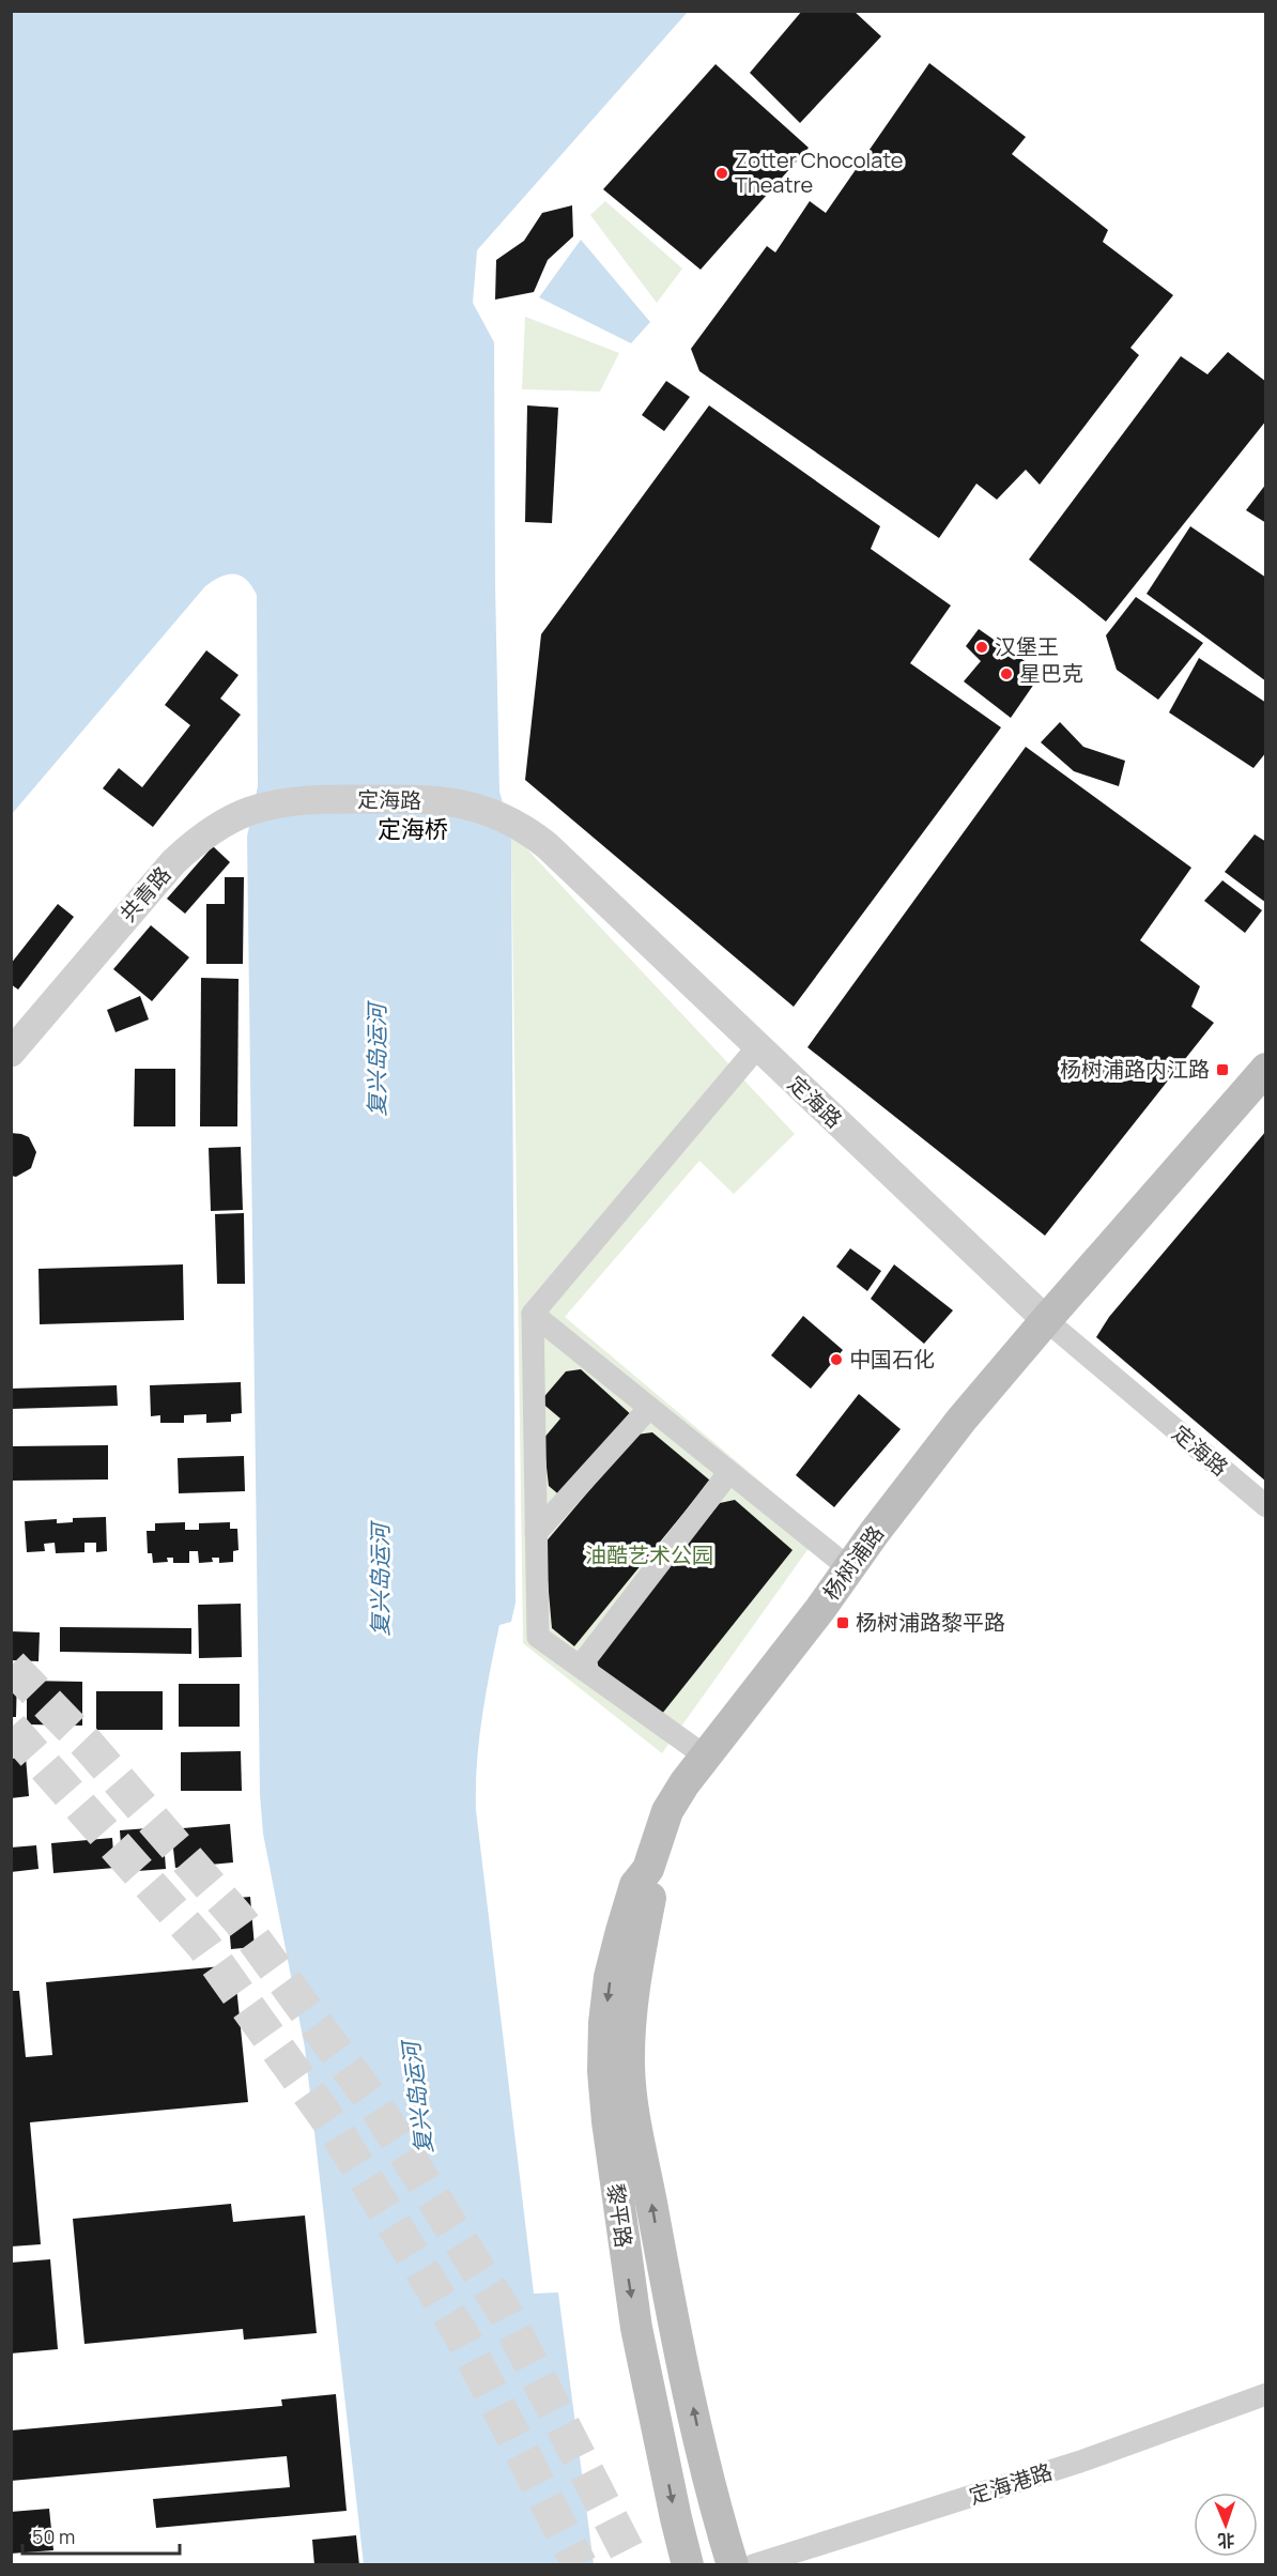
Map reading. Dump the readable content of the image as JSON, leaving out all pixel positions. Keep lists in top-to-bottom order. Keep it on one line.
{"streets":{"main road":["杨树浦路","黎平路"],"street":["定海路","共青路","定海港路"]},"crossings":[["定海路","共青路"],["定海路","杨树浦路"],["杨树浦路","黎平路"]],"districts":["定海桥"],"water":["复兴岛运河"],"parks":["油酷艺术公园"],"places":{"other":["Zotter Chocolate Theatre","汉堡王","星巴克","中国石化"],"transit":["杨树浦路内江路","杨树浦路黎平路"]},"scale_bar":"50 m","north":"bottom"}
